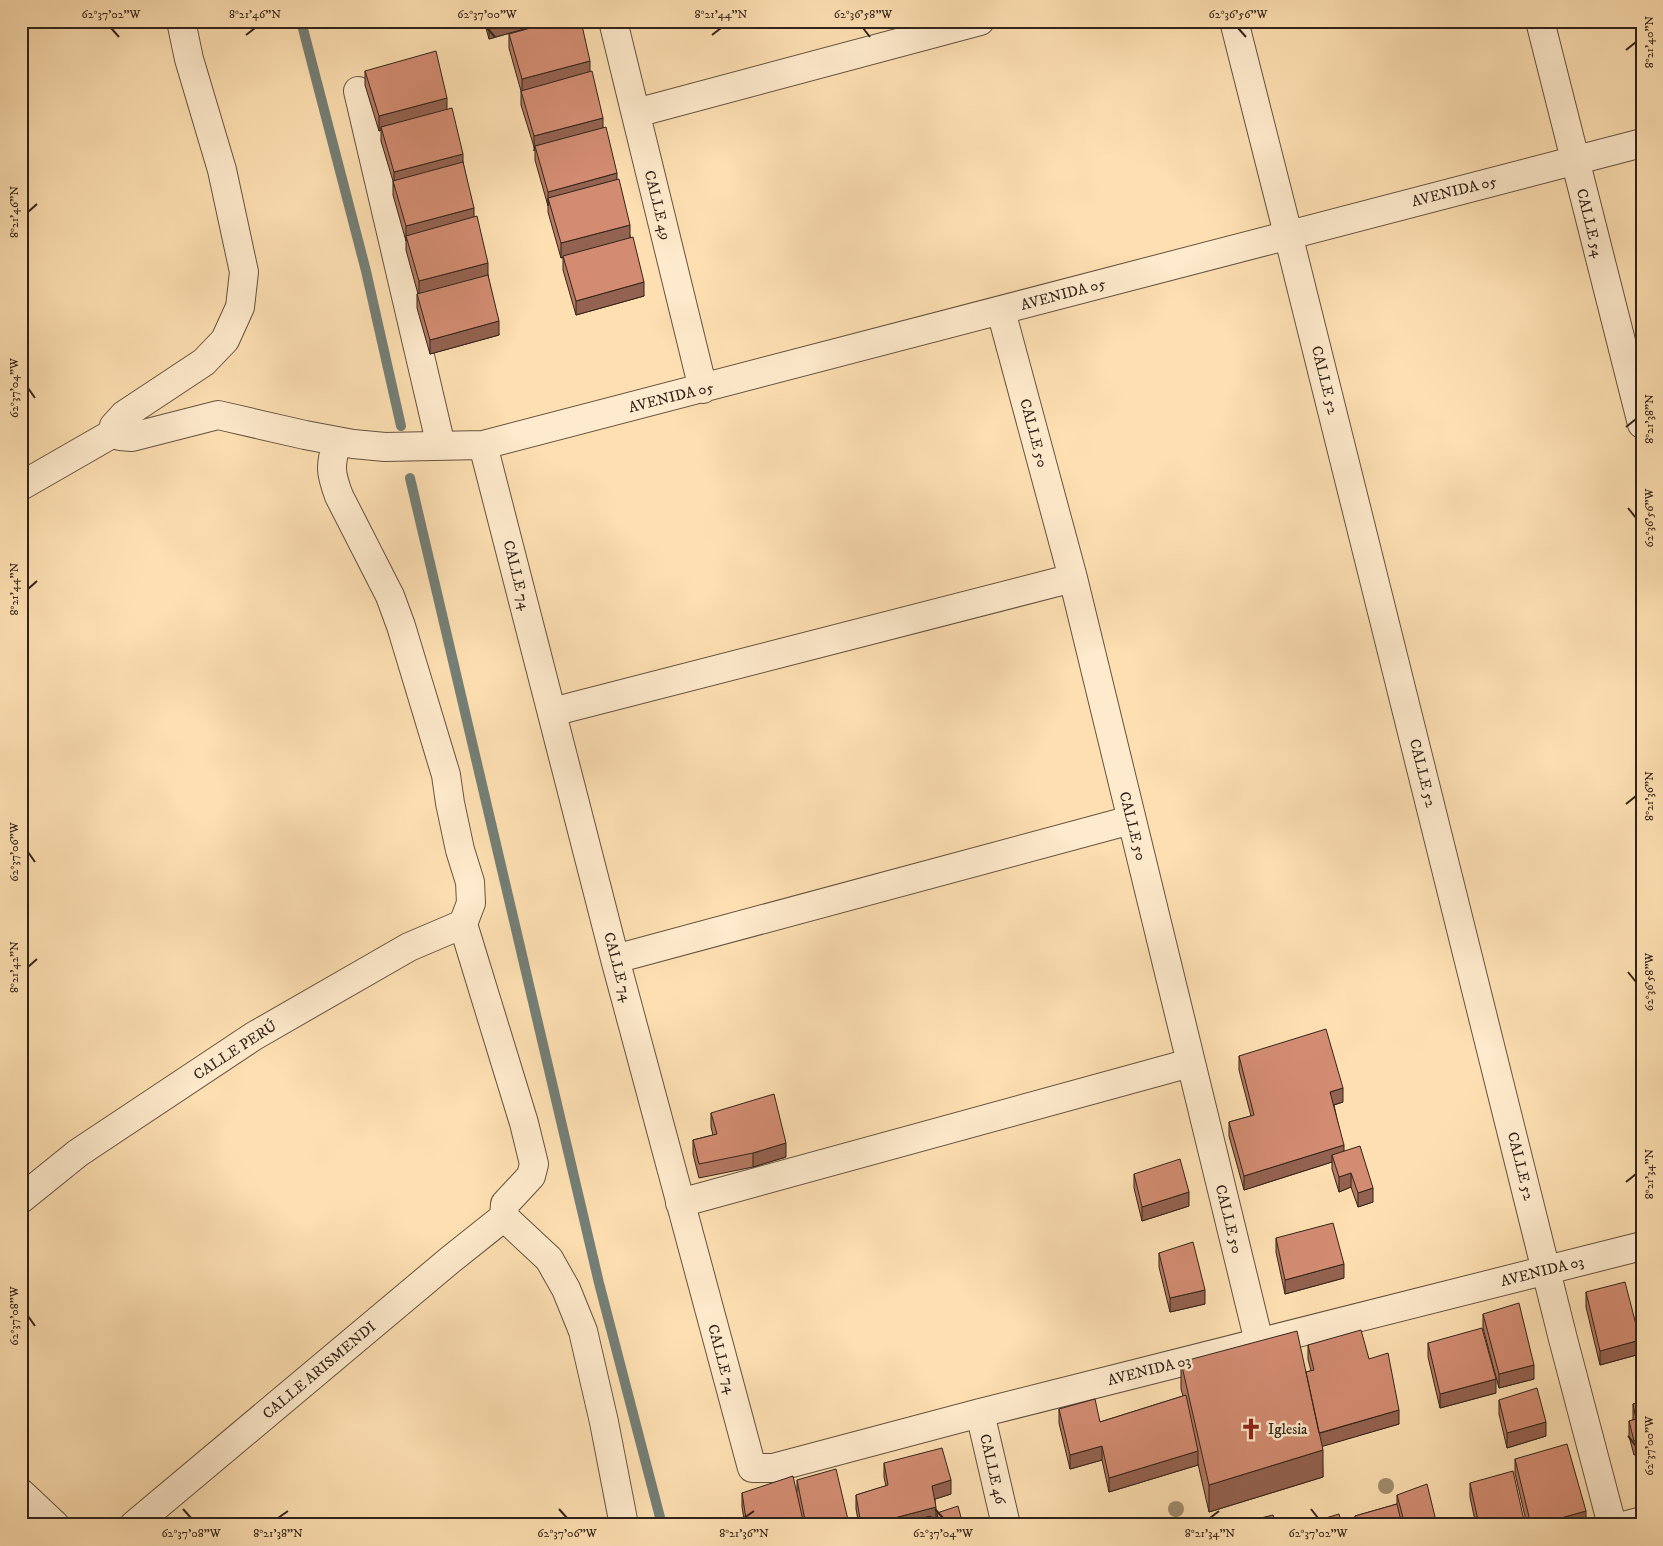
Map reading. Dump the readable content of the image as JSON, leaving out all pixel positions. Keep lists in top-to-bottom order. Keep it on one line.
{"streets":{"street":["AVENIDA 05","CALLE 49","CALLE 54","CALLE 52","CALLE 50","CALLE 74","CALLE PERÚ","AVENIDA 03","CALLE ARISMENDI","CALLE 46"]},"crossings":[["AVENIDA 05","CALLE 49"],["AVENIDA 05","CALLE 54"],["AVENIDA 05","CALLE 52"],["AVENIDA 05","CALLE 50"],["AVENIDA 05","CALLE 74"],["CALLE 52","AVENIDA 03"],["CALLE 50","AVENIDA 03"],["CALLE 74","AVENIDA 03"],["AVENIDA 03","CALLE 46"]],"places":{"church":["Iglesia"]},"coordinates":["62°37'02\"W","8°21'46\"N","62°37'00\"W","8°21'44\"N","62°36'58\"W","62°36'56\"W","8°21'40\"N","62°37'04\"W","8°21'38\"N","8°21'36\"N","62°37'06\"W","8°21'42\"N","8°21'34\"N","62°37'08\"W"]}
